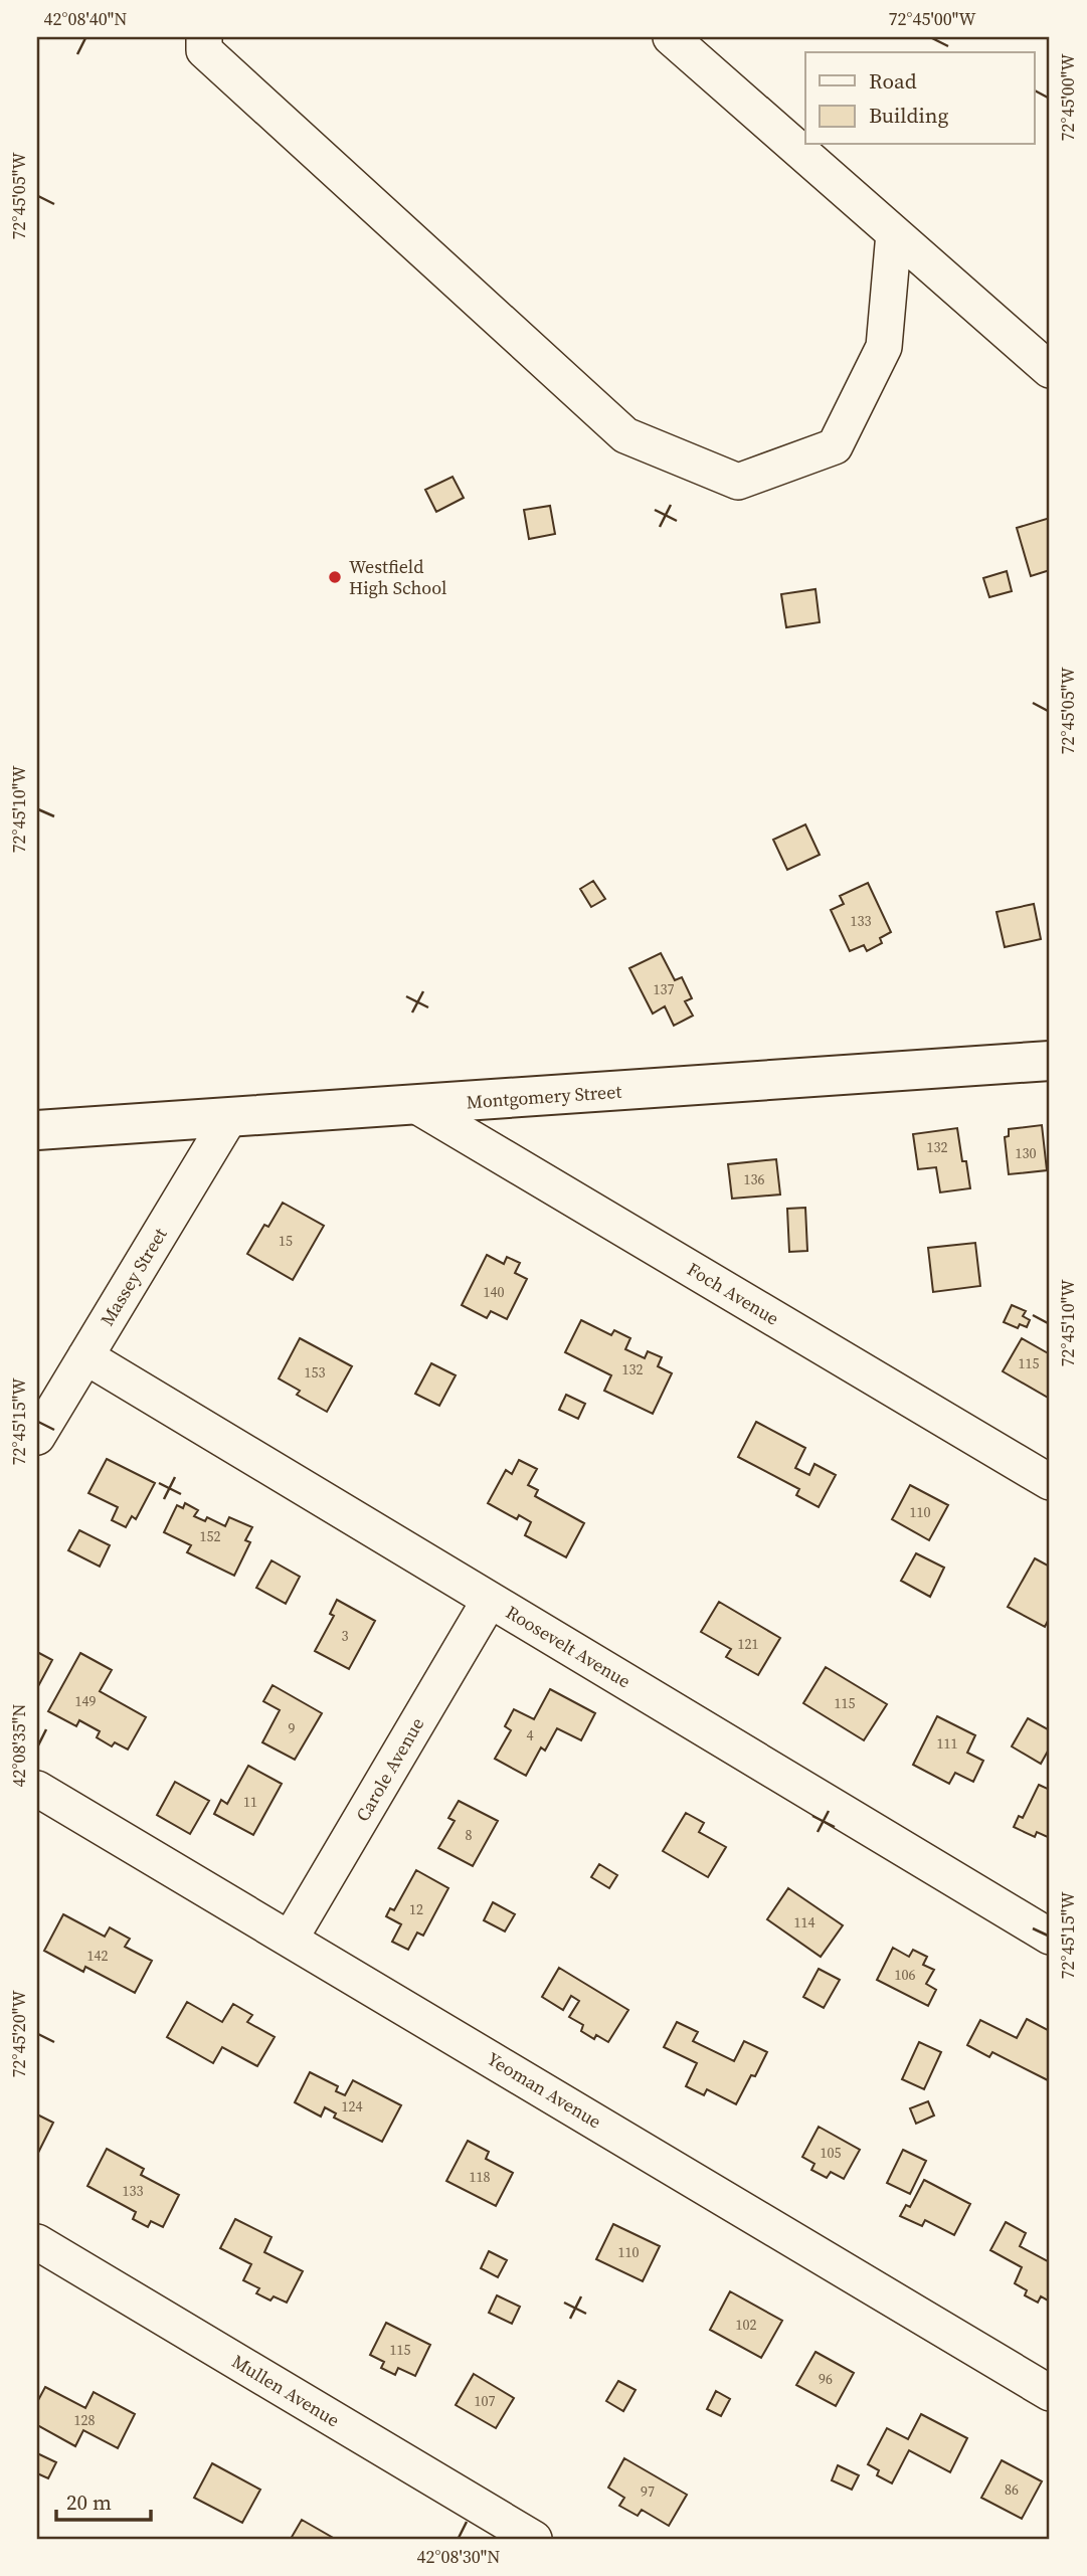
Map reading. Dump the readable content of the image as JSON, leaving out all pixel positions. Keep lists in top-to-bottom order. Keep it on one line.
{"streets":{"main road":["Montgomery Street"],"street":["Massey Street","Foch Avenue","Roosevelt Avenue","Carole Avenue","Yeoman Avenue","Mullen Avenue"]},"crossings":[["Montgomery Street","Massey Street"],["Montgomery Street","Foch Avenue"],["Massey Street","Roosevelt Avenue"],["Roosevelt Avenue","Carole Avenue"],["Carole Avenue","Yeoman Avenue"]],"places":["Westfield High School"],"house_numbers":["133","137","132","130","136","15","140","115","132","153","110","152","3","121","149","115","9","4","111","11","8","12","114","142","106","124","105","118","133","110","102","115","96","107","128","86","97"],"legend":["Road","Building"],"scale_bar":"20 m","coordinates":["42°08'40\"N","72°45'00\"W","72°45'05\"W","72°45'10\"W","72°45'15\"W","42°08'35\"N","72°45'20\"W","42°08'30\"N"]}
